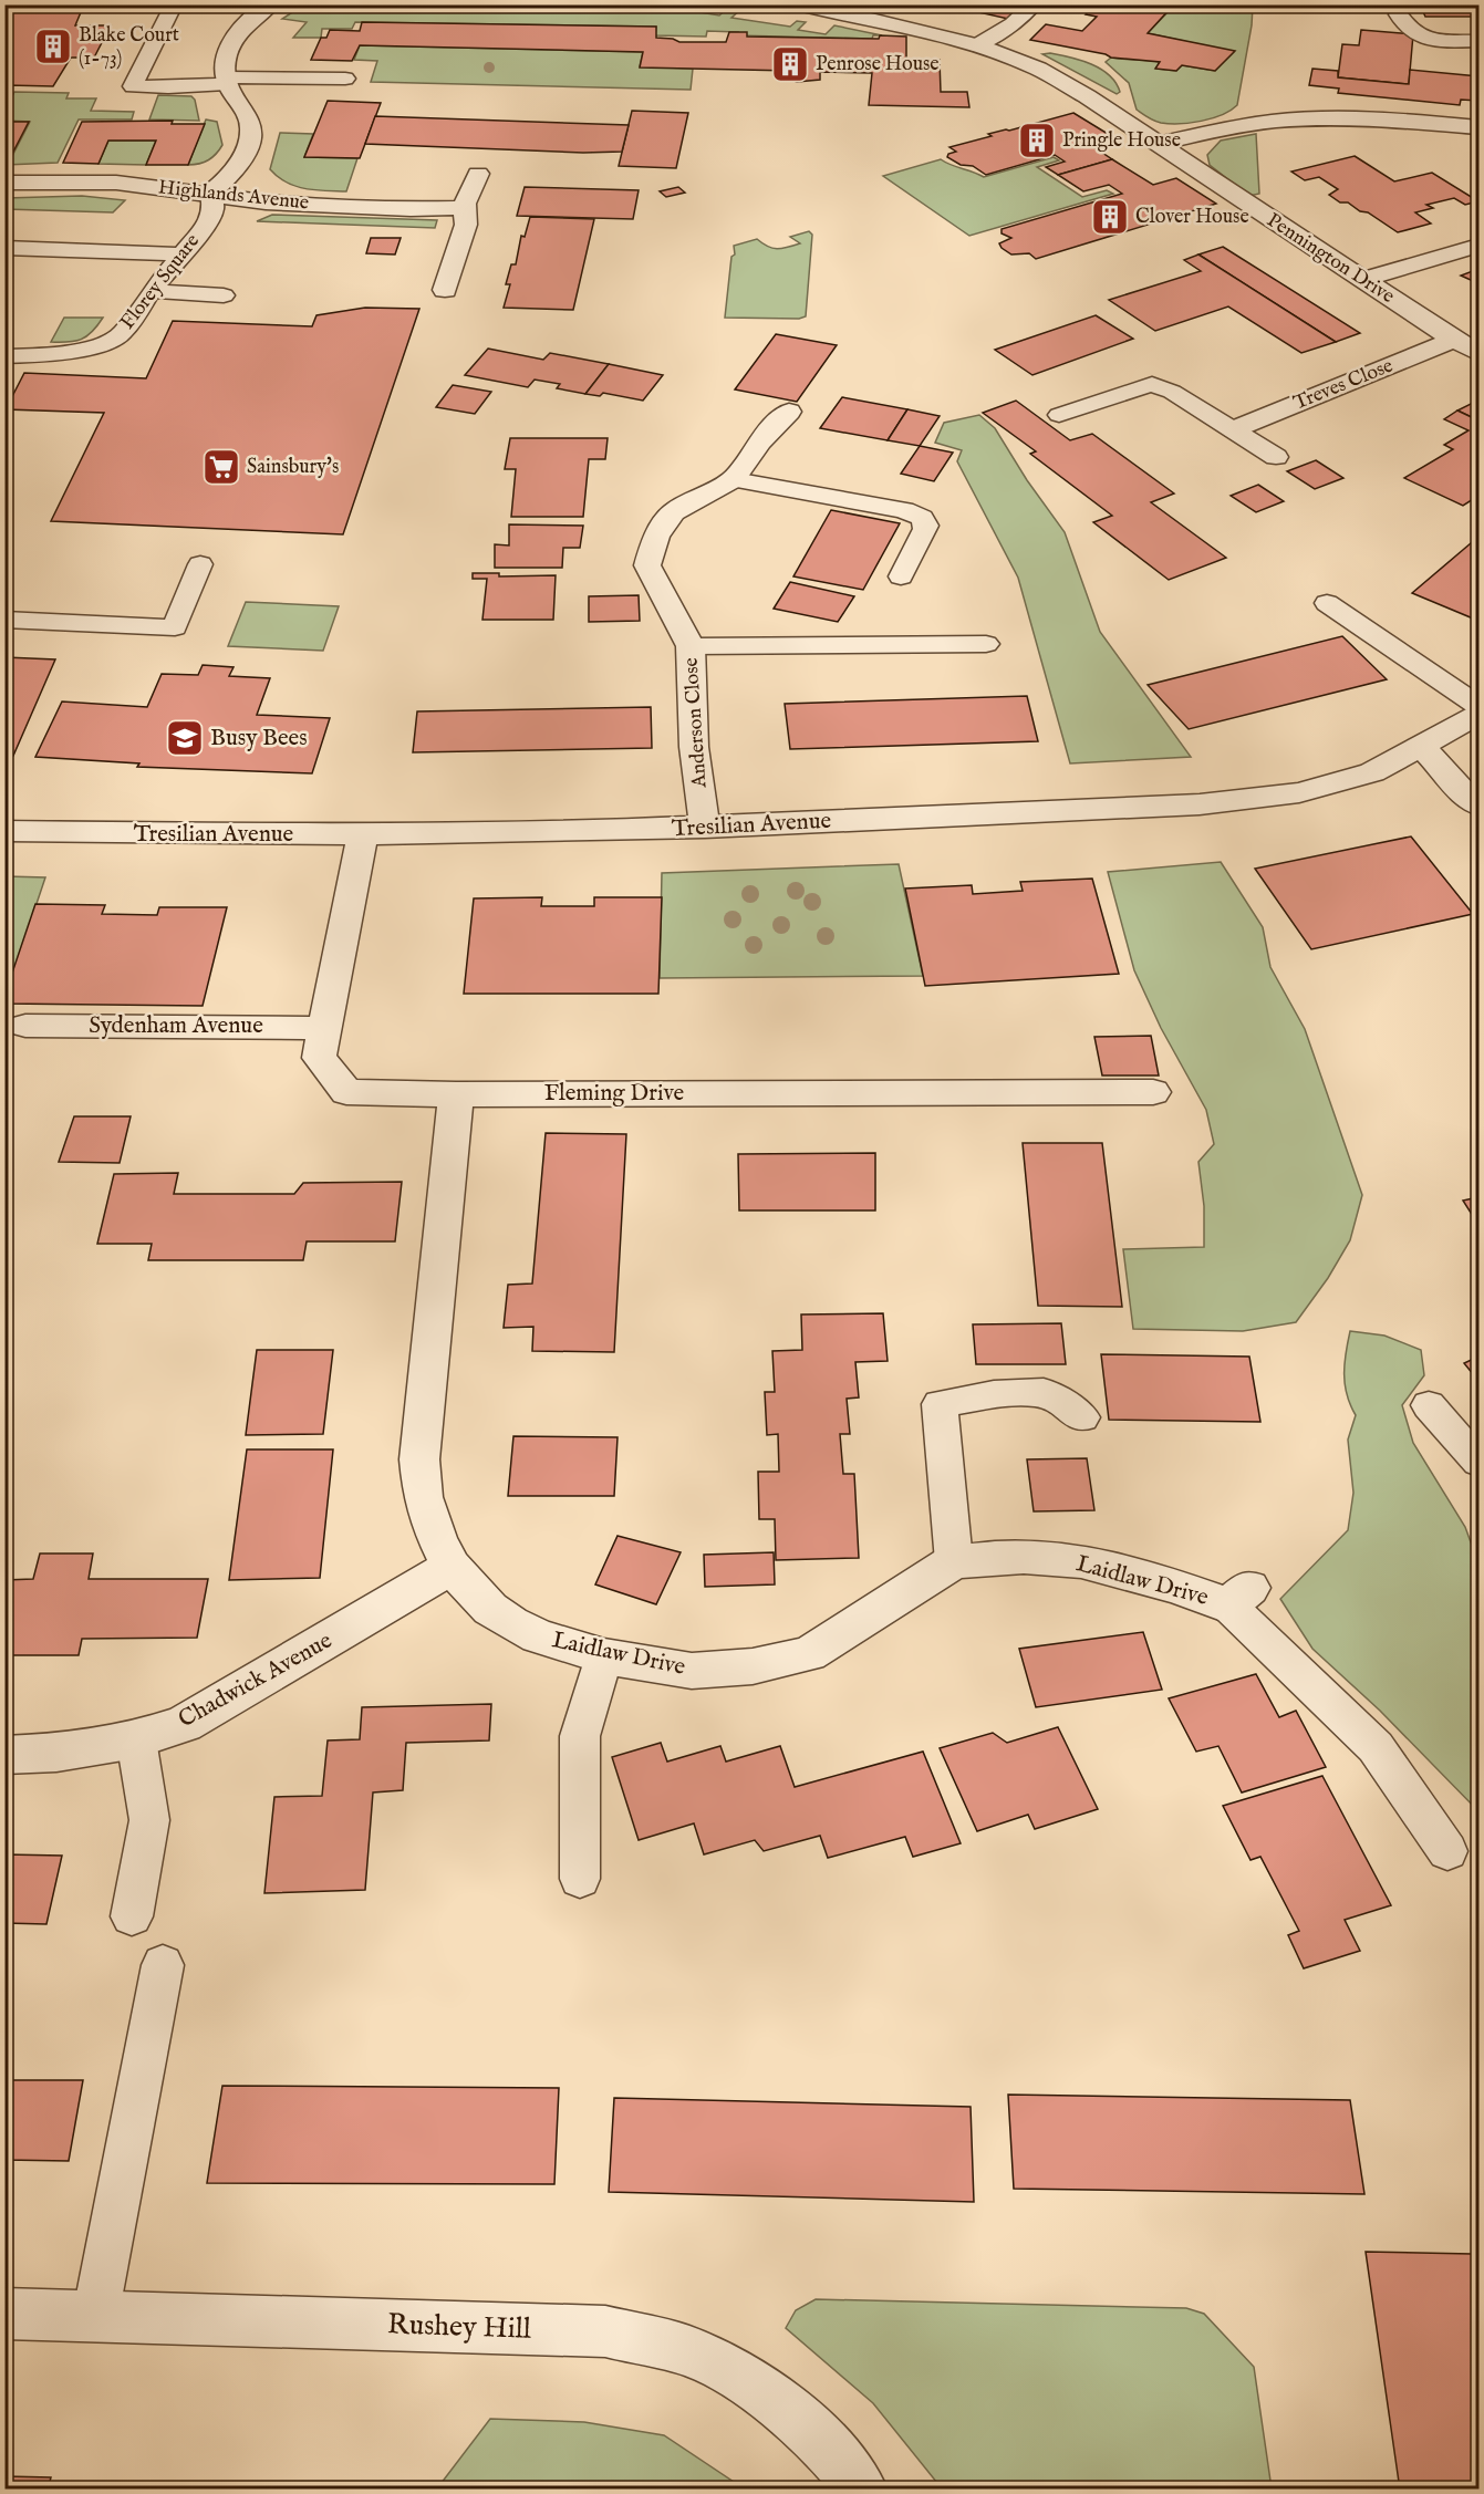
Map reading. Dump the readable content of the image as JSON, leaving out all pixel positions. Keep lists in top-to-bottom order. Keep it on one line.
{"streets":{"street":["Highlands Avenue","Pennington Drive","Treves Close","Anderson Close","Tresilian Avenue","Sydenham Avenue","Fleming Drive","Laidlaw Drive","Chadwick Avenue","Rushey Hill"],"lane":["Florey Square"]},"crossings":[["Highlands Avenue","Florey Square"],["Pennington Drive","Treves Close"],["Anderson Close","Tresilian Avenue"],["Tresilian Avenue","Fleming Drive"],["Sydenham Avenue","Fleming Drive"],["Fleming Drive","Laidlaw Drive"],["Laidlaw Drive","Chadwick Avenue"]],"places":{"building":["Blake Court (1-73)","Penrose House","Pringle House","Clover House"],"supermarket":["Sainsbury's"],"school or university":["Busy Bees"]}}
